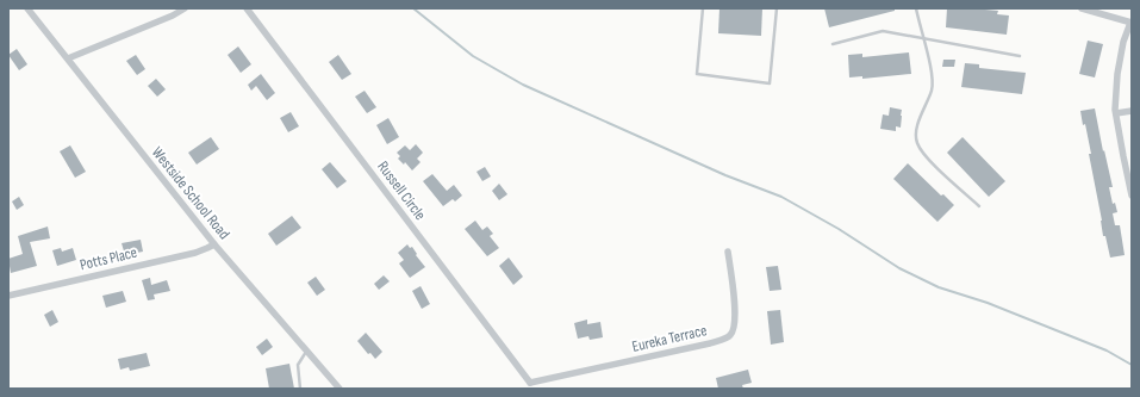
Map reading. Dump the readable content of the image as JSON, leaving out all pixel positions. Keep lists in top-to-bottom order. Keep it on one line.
{"streets":{"street":["Russell Circle","Westside School Road","Potts Place","Eureka Terrace"]},"crossings":[["Russell Circle","Eureka Terrace"],["Westside School Road","Potts Place"]]}
